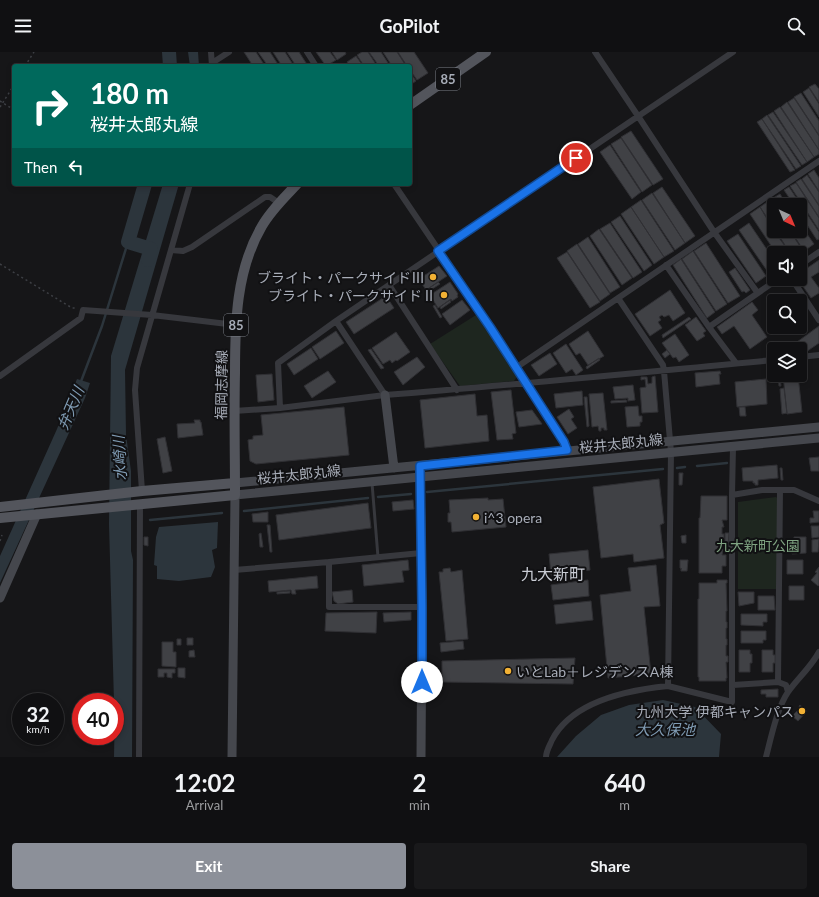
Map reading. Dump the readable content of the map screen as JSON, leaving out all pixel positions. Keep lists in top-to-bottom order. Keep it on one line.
{"streets":{"main road":["85","福岡志摩線","桜井太郎丸線"]},"crossings":[["福岡志摩線","桜井太郎丸線"]],"districts":["九大新町"],"water":["弁天川","水崎川","大久保池"],"parks":["九大新町公園"],"places":["ブライト・パークサイドⅢ","ブライト・パークサイドⅡ","i^3 opera","いとLab＋レジデンスA棟","九州大学 伊都キャンパス"],"north":"bottom right","page":{"header":"GoPilot","turn":["180 m","桜井太郎丸線"],"then":"Then","speed":"32 km/h","limit":"40","eta":["12:02","Arrival","2","min","640","m"],"buttons":["Exit","Share"]}}
